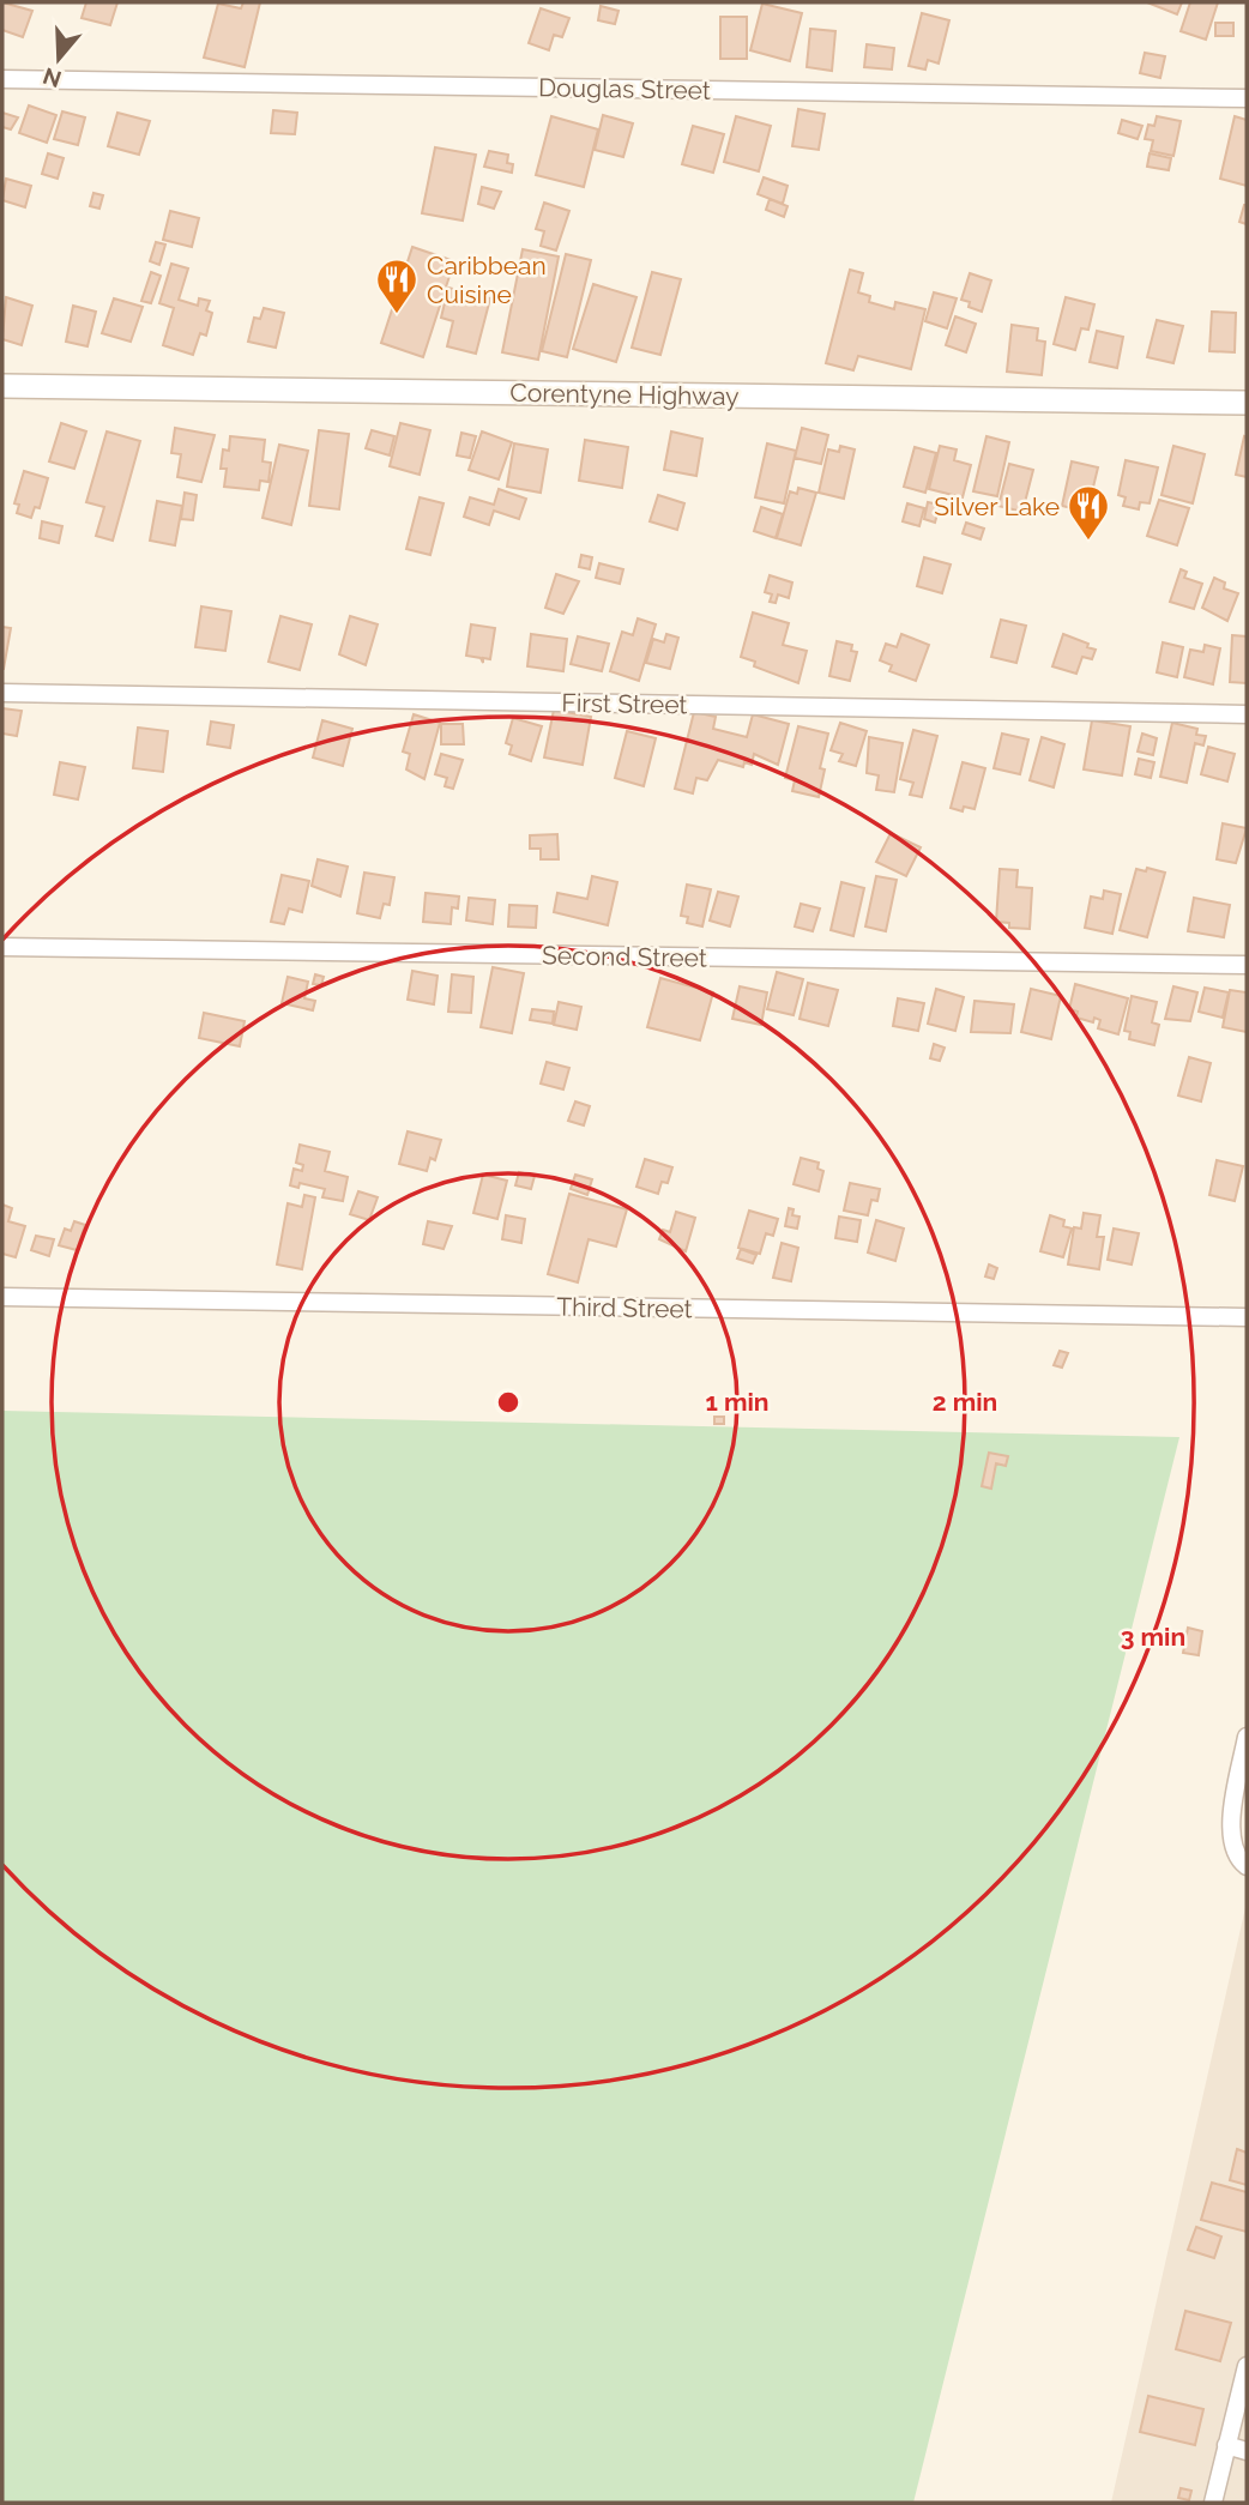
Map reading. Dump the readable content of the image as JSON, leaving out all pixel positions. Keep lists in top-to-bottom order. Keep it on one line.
{"streets":{"main road":["Corentyne Highway"],"street":["Douglas Street","First Street","Second Street","Third Street"]},"places":{"restaurant":["Caribbean Cuisine","Silver Lake"]},"north":"bottom","rings":["1 min","2 min","3 min"]}
